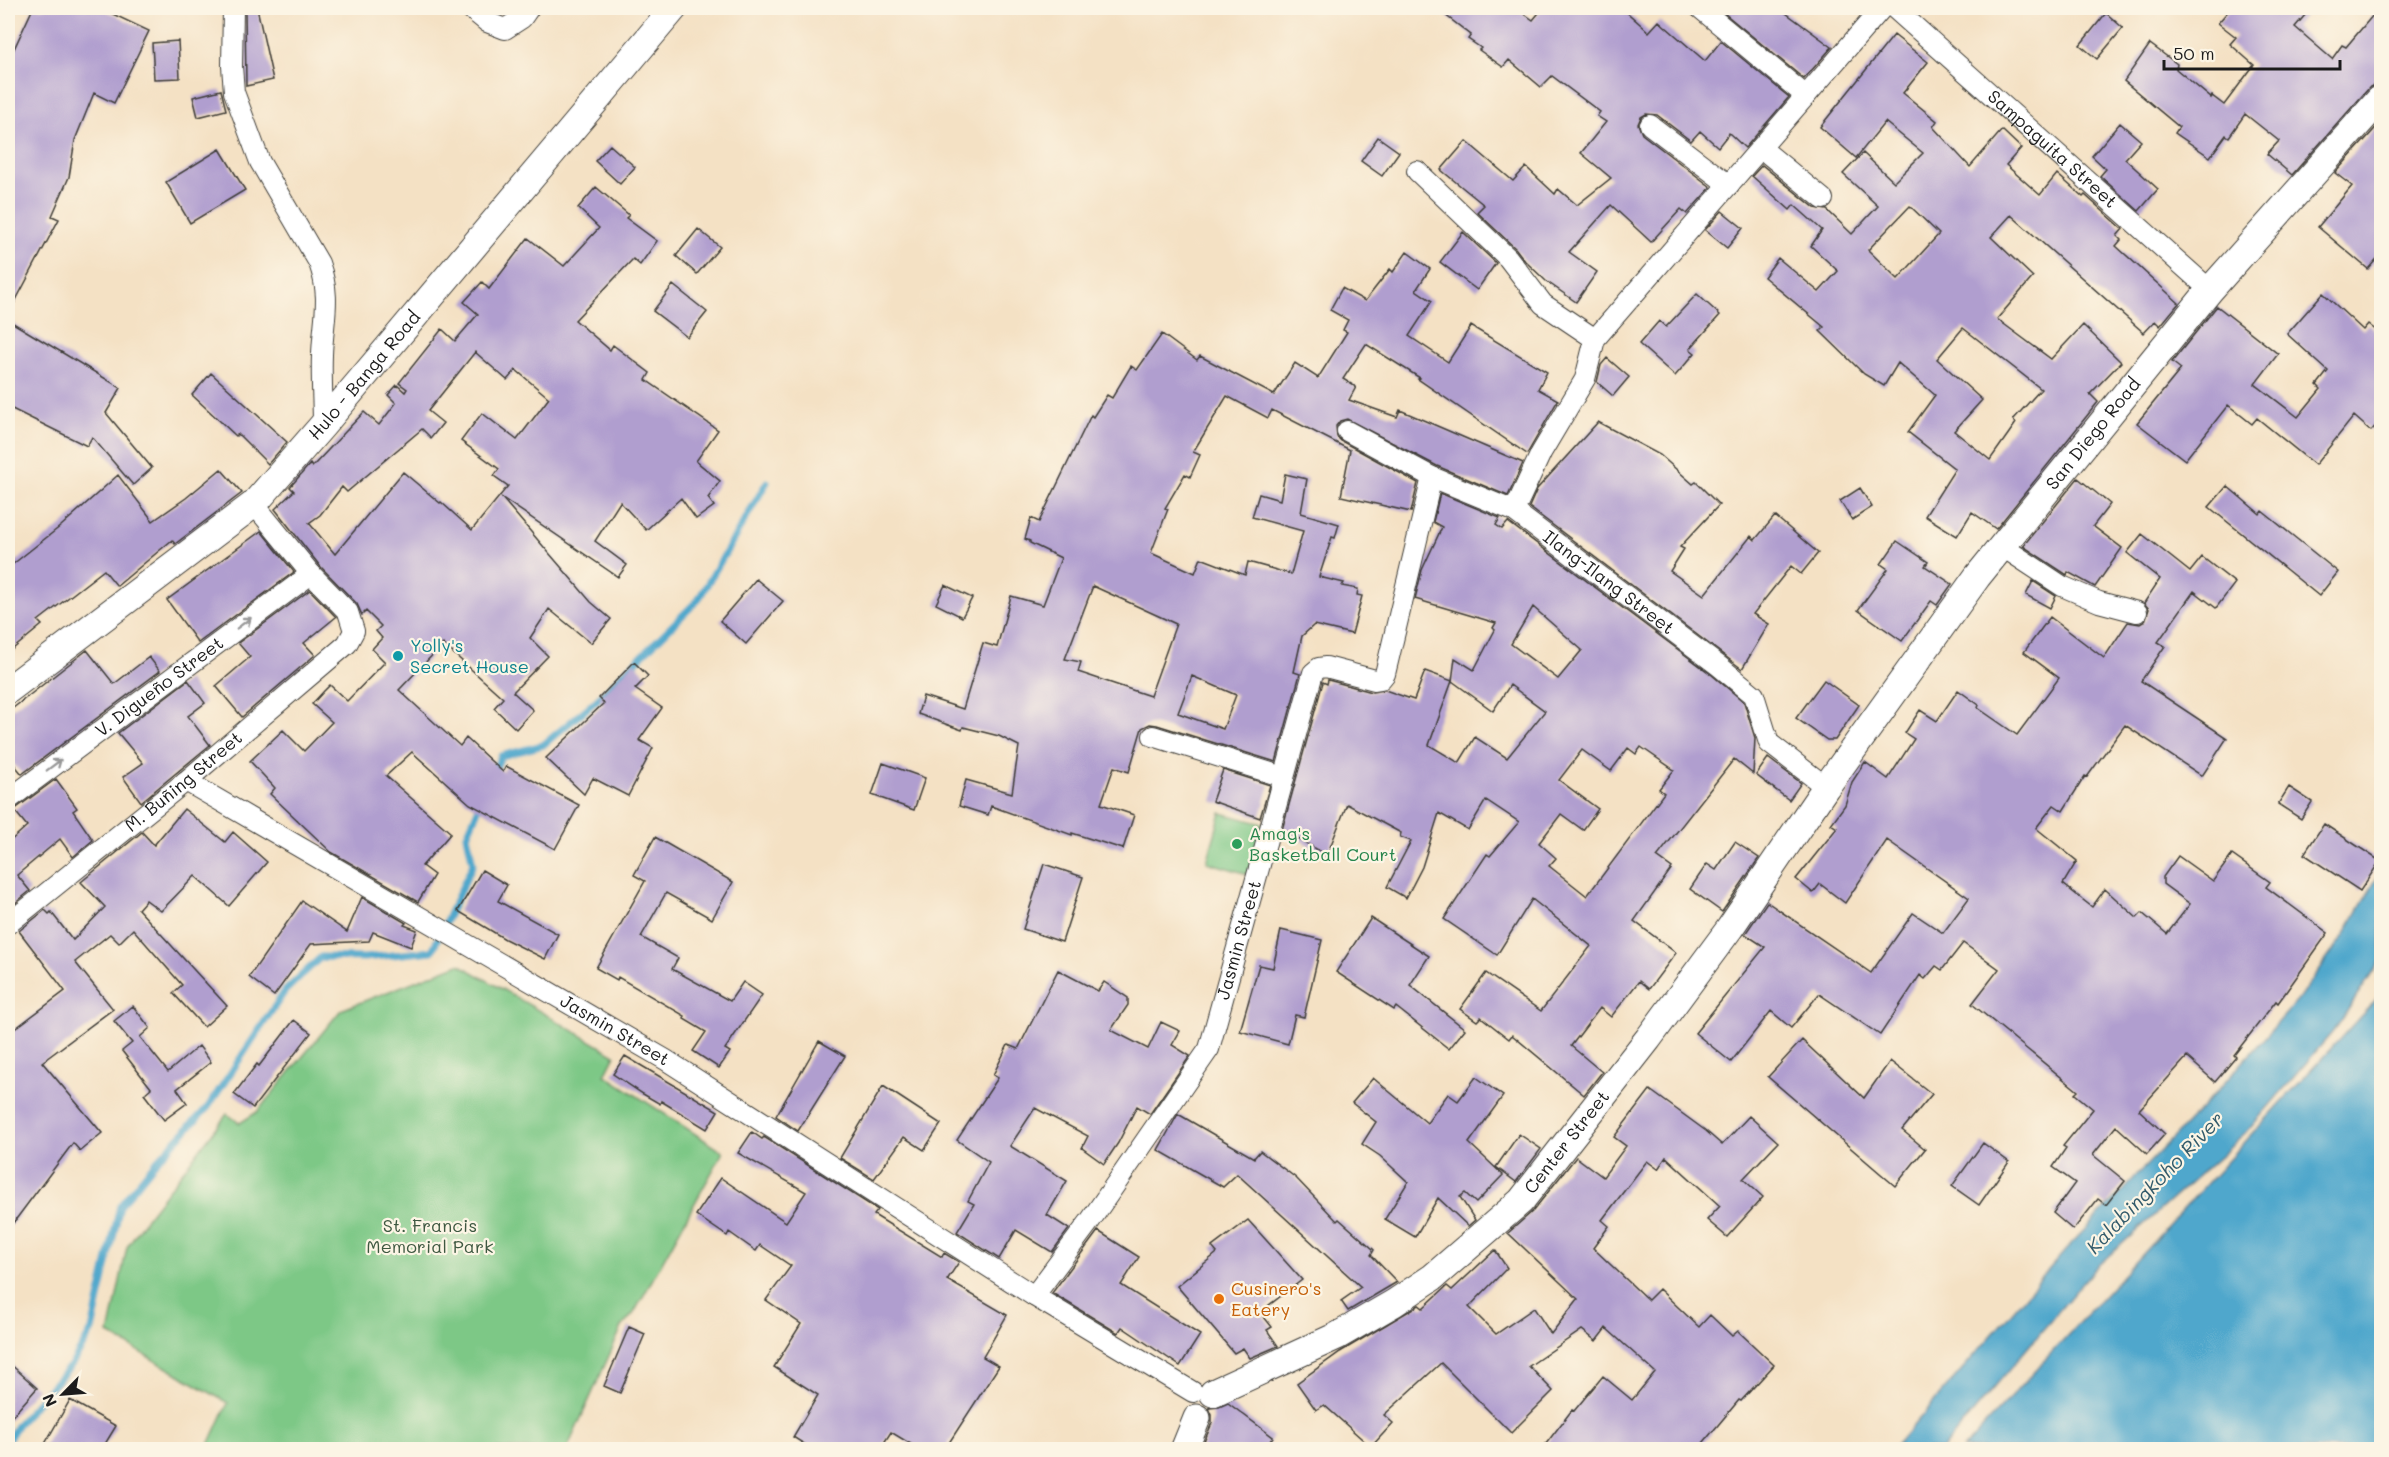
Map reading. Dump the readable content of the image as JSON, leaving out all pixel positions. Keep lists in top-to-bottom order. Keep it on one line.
{"streets":{"street":["Sampaguita Street","Hulo - Banga Road","San Diego Road","Ilang-Ilang Street","V. Digueño Street","M. Buñing Street","Jasmin Street","Center Street"]},"crossings":[["Sampaguita Street","San Diego Road"],["San Diego Road","Ilang-Ilang Street"],["San Diego Road","Center Street"],["Ilang-Ilang Street","Jasmin Street"],["Ilang-Ilang Street","Center Street"],["V. Digueño Street","M. Buñing Street"],["M. Buñing Street","Jasmin Street"],["Jasmin Street","Center Street"]],"one_way":["V. Digueño Street"],"water":["Kalabingkoho River"],"parks":["St. Francis Memorial Park"],"places":["Yolly's Secret House","Amag's Basketball Court","Cusinero's Eatery"],"scale_bar":"50 m","north":"bottom left"}
